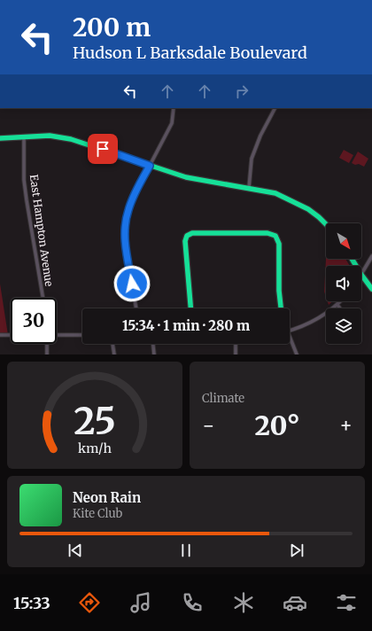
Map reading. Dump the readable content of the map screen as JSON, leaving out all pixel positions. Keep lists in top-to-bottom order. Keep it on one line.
{"streets":{"street":["East Hampton Avenue"]},"north":"bottom right","page":{"turn":["200 m","Hudson L Barksdale Boulevard"],"limit":"30","trip":"15:34 · 1 min · 280 m","tile":"Climate","heat":["−","20°","+"],"song":["Neon Rain","Kite Club"],"tabs":"15:33","gauge":["25","km/h"]}}
